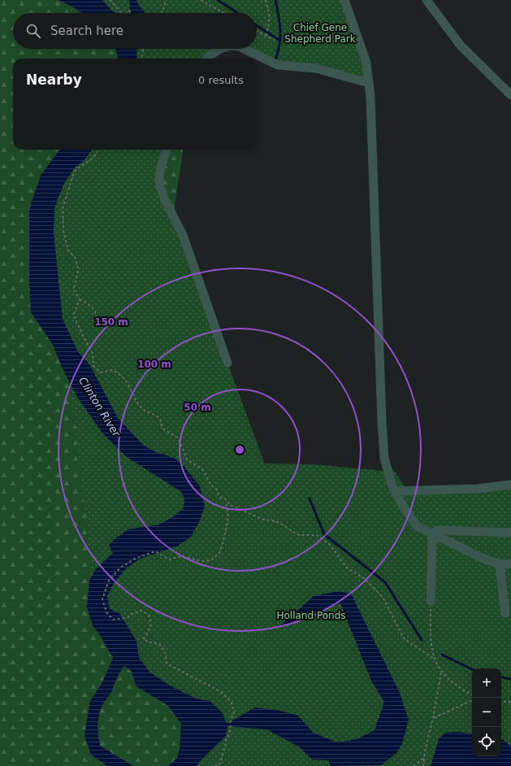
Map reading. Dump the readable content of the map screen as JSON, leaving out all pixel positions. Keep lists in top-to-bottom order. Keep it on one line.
{"water":["Clinton River"],"parks":["Chief Gene Shepherd Park","Holland Ponds"],"page":{"search":"Search here","heading":["Nearby","0 results"],"map_buttons":["+","−"]},"rings":["150 m","100 m","50 m"]}
